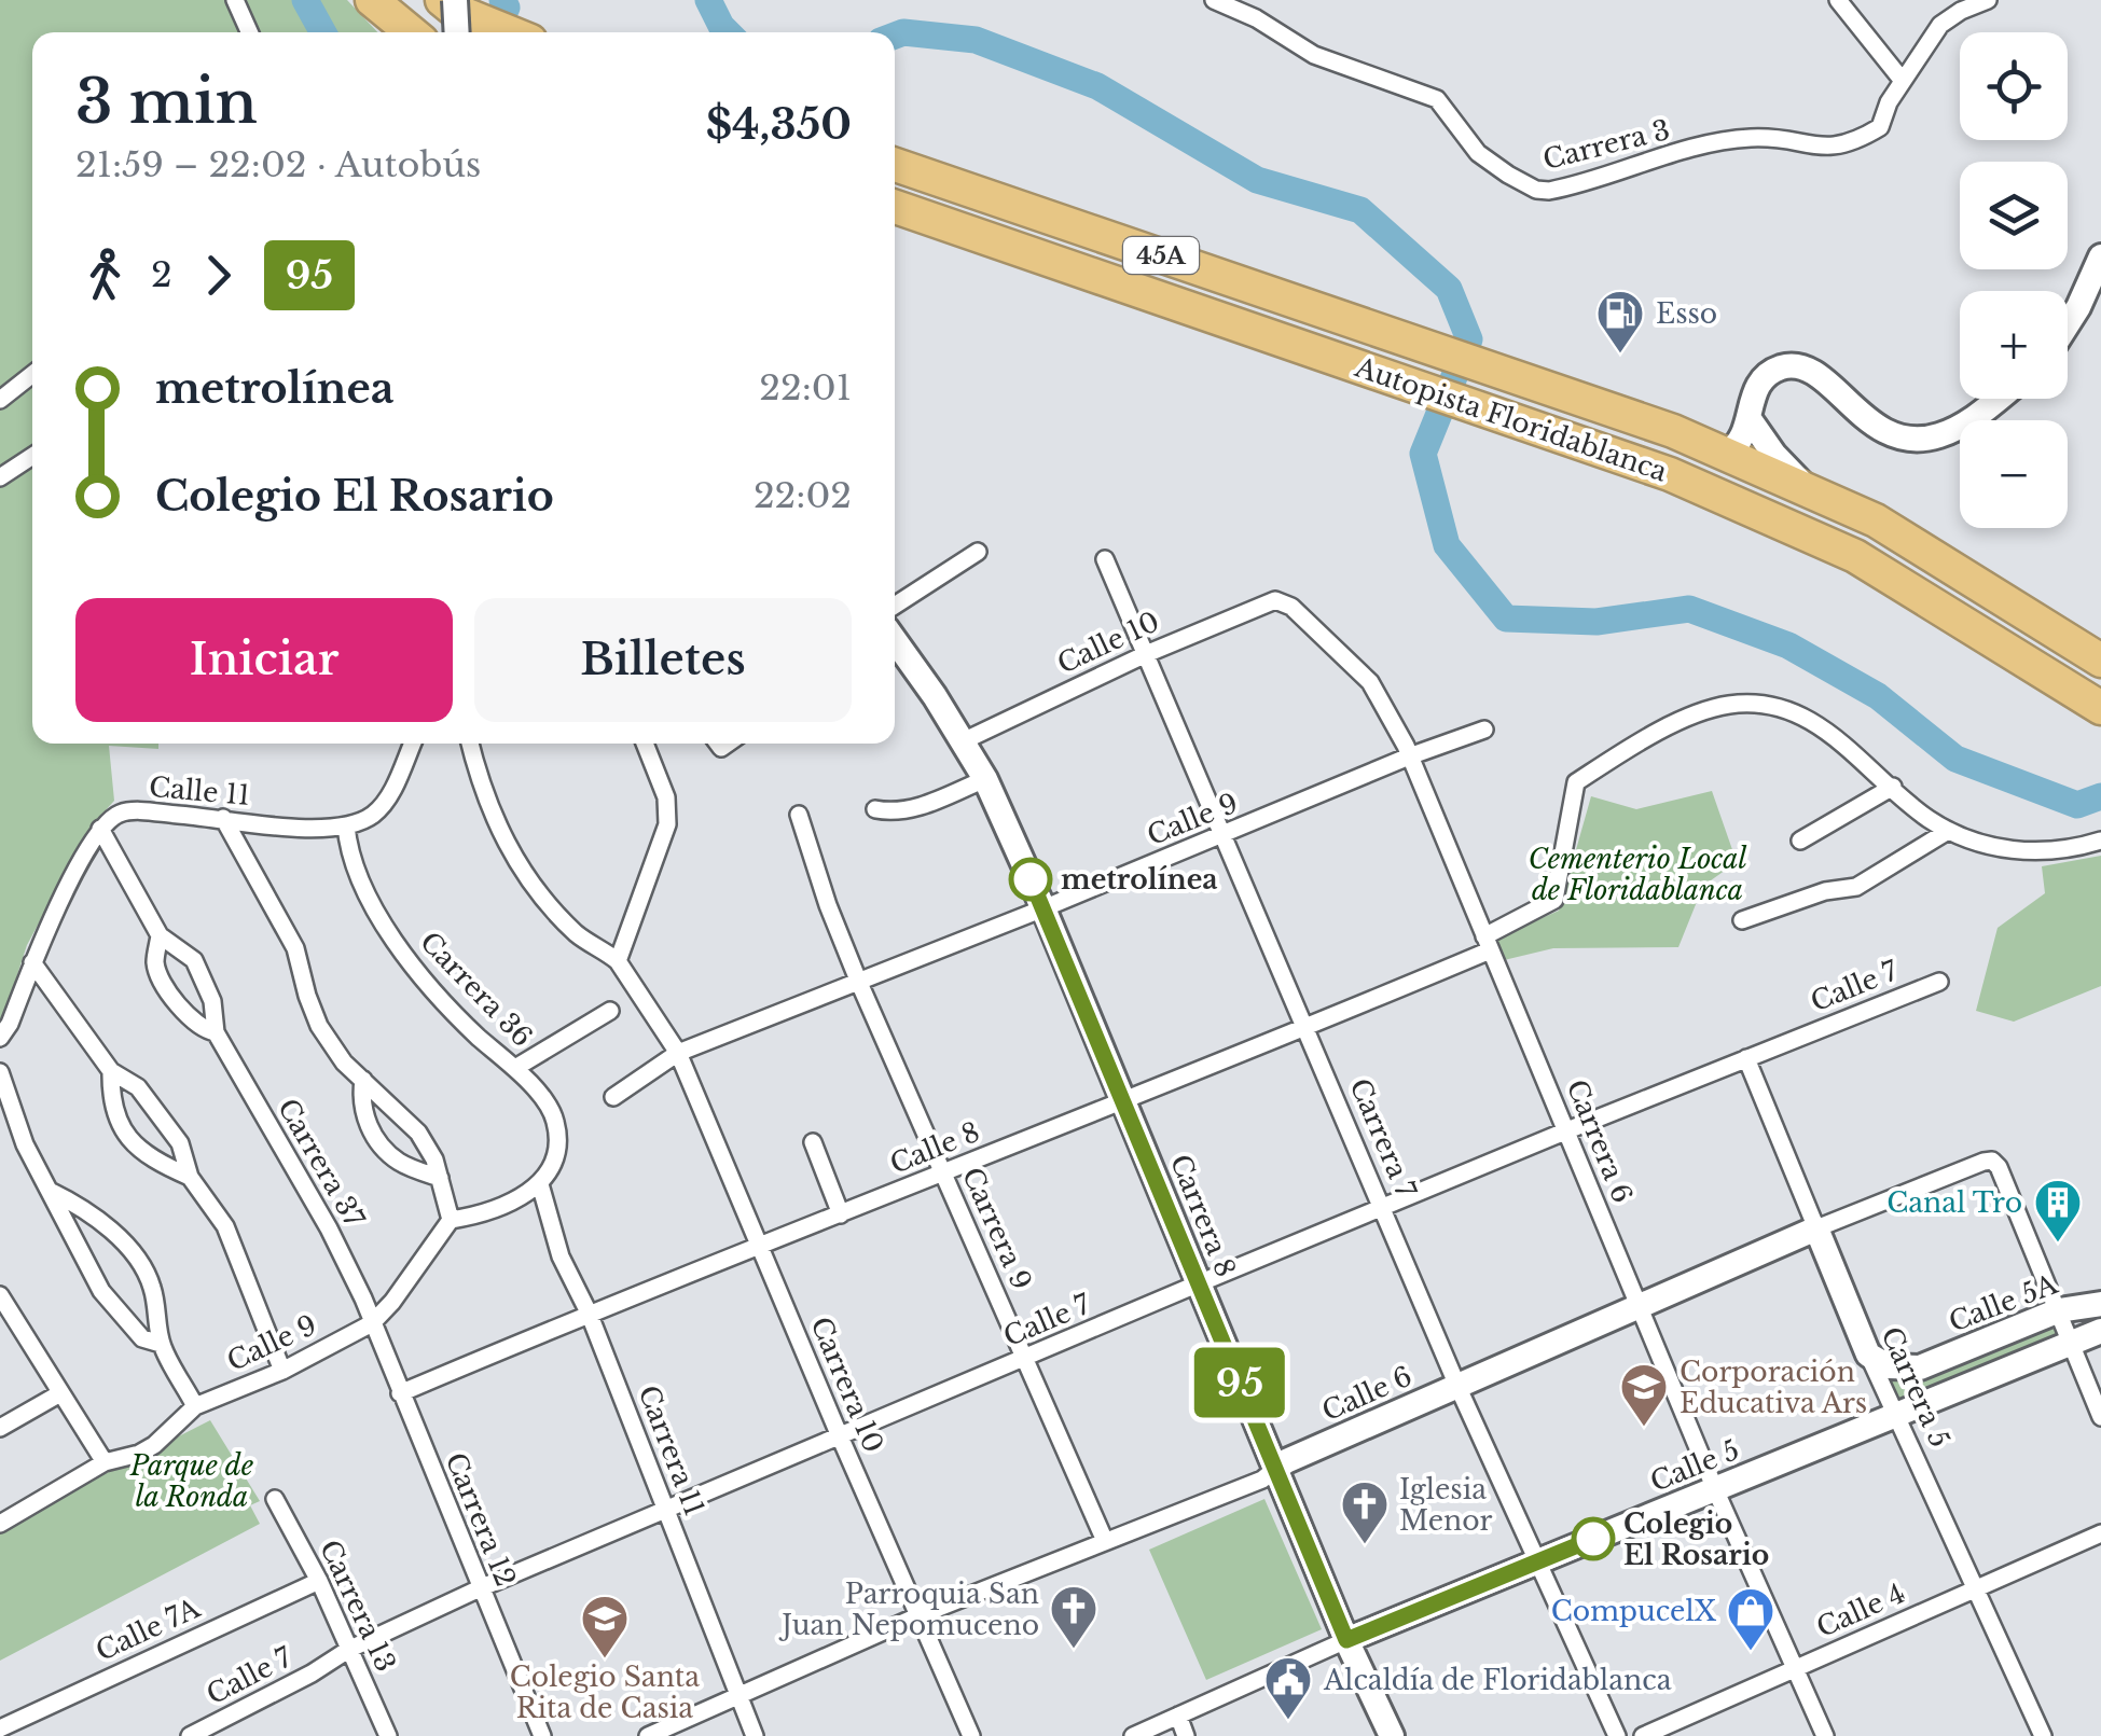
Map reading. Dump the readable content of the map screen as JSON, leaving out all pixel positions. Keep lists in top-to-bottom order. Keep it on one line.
{"streets":{"highway":["45A","Autopista Floridablanca"],"main road":["Carrera 8","Calle 5A","Carrera 5","Calle 6","Calle 5"],"street":["Carrera 3","Calle 10","Calle 11","Calle 9","Calle 7","Carrera 36","Carrera 7","Carrera 6","Calle 8","Carrera 37","Carrera 9","Carrera 10","Carrera 11","Carrera 12","Carrera 13","Calle 4","Calle 7A"]},"crossings":[["Calle 10","Carrera 7"],["Calle 10","Carrera 6"],["Calle 10","Carrera 8"],["Calle 11","Carrera 36"],["Calle 11","Carrera 37"],["Calle 9","Carrera 7"],["Calle 9","Carrera 6"],["Calle 9","Carrera 37"],["Calle 9","Carrera 8"],["Calle 9","Carrera 9"],["Calle 9","Carrera 10"],["Calle 9","Carrera 12"],["Calle 7","Carrera 7"],["Calle 7","Carrera 6"],["Calle 7","Carrera 8"],["Calle 7","Carrera 9"],["Calle 7","Carrera 10"],["Calle 7","Carrera 5"],["Calle 7","Carrera 11"],["Calle 7","Carrera 12"],["Calle 7","Carrera 13"],["Carrera 36","Carrera 11"],["Carrera 7","Calle 8"],["Carrera 7","Calle 6"],["Carrera 7","Calle 5"],["Carrera 6","Calle 8"],["Carrera 6","Calle 6"],["Carrera 6","Calle 5"],["Carrera 6","Calle 4"],["Calle 8","Carrera 8"],["Calle 8","Carrera 9"],["Calle 8","Carrera 10"],["Calle 8","Carrera 11"],["Calle 8","Carrera 12"],["Carrera 37","Carrera 12"],["Carrera 8","Calle 6"],["Carrera 8","Calle 5"],["Carrera 9","Calle 6"],["Calle 5A","Carrera 5"],["Calle 5A","Calle 6"],["Carrera 10","Calle 6"],["Carrera 5","Calle 6"],["Carrera 5","Calle 5"],["Carrera 5","Calle 4"],["Calle 6","Carrera 11"],["Carrera 13","Calle 7A"]],"parks":["Cementerio Local de Floridablanca","Parque de la Ronda"],"places":{"fuel station":["Esso"],"other":["metrolínea","Colegio El Rosario"],"building":["Canal Tro"],"school or university":["Corporación Educativa Ars","Colegio Santa Rita de Casia"],"church":["Iglesia Menor","Parroquia San Juan Nepomuceno"],"shop":["CompucelX"],"public building":["Alcaldía de Floridablanca"]},"lines":["bus line 95"],"page":{"on_map":"95","map_buttons":["+","−"],"heading":["3 min","21:59 – 22:02 · Autobús","$4,350"],"legs":["2","95"],"list":[{"name":"metrolínea","value":"22:01"},{"name":"Colegio El Rosario","value":"22:02"}],"buttons":["Iniciar","Billetes"]}}
